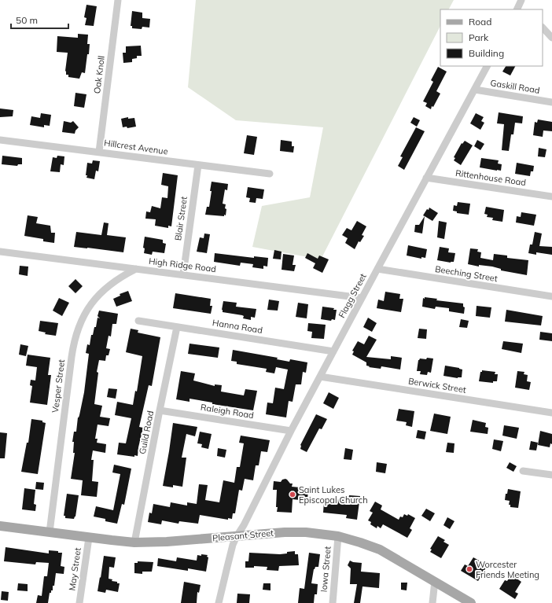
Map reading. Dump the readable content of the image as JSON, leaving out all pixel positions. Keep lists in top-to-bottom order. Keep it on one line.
{"streets":{"main road":["Pleasant Street"],"street":["Oak Knoll","Gaskill Road","Hillcrest Avenue","Rittenhouse Road","Blair Street","High Ridge Road","Beeching Street","Flagg Street","Hanna Road","Berwick Street","Vesper Street","Raleigh Road","Guild Road","May Street","Iowa Street"]},"crossings":[["Oak Knoll","Hillcrest Avenue"],["Gaskill Road","Flagg Street"],["Hillcrest Avenue","Blair Street"],["Rittenhouse Road","Flagg Street"],["Blair Street","High Ridge Road"],["High Ridge Road","Flagg Street"],["High Ridge Road","Vesper Street"],["Beeching Street","Flagg Street"],["Flagg Street","Hanna Road"],["Flagg Street","Berwick Street"],["Flagg Street","Raleigh Road"],["Flagg Street","Pleasant Street"],["Hanna Road","Guild Road"],["Vesper Street","Pleasant Street"],["Raleigh Road","Guild Road"],["Guild Road","Pleasant Street"],["Pleasant Street","May Street"],["Pleasant Street","Iowa Street"]],"places":["Saint Lukes Episcopal Church","Worcester Friends Meeting"],"legend":["Road","Park","Building"],"scale_bar":"50 m"}
